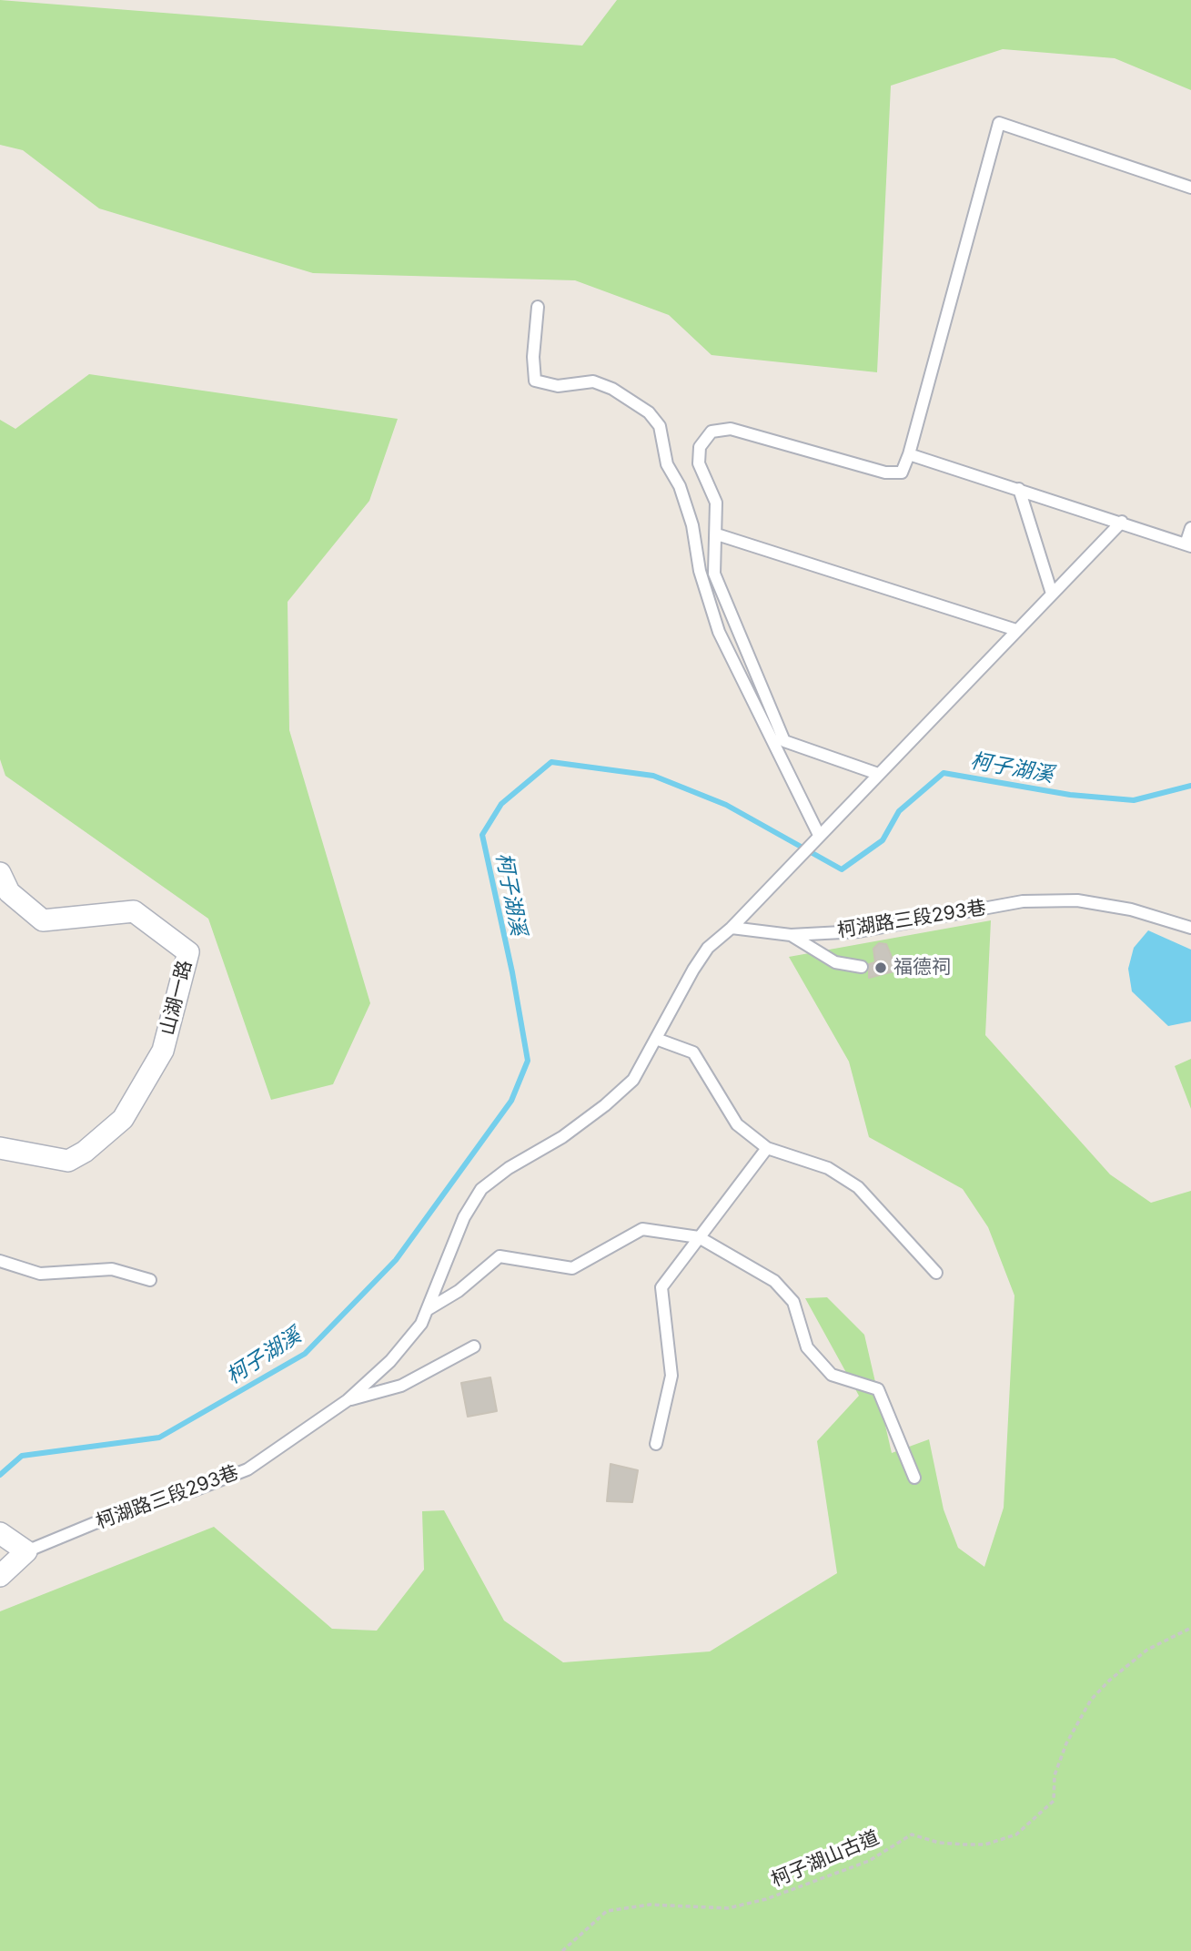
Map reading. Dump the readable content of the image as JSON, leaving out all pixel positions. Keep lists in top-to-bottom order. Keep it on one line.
{"streets":{"street":["山湖一路"],"lane":["柯湖路三段293巷"],"path":["柯子湖山古道"]},"water":["柯子湖溪"],"places":["福德祠"]}
